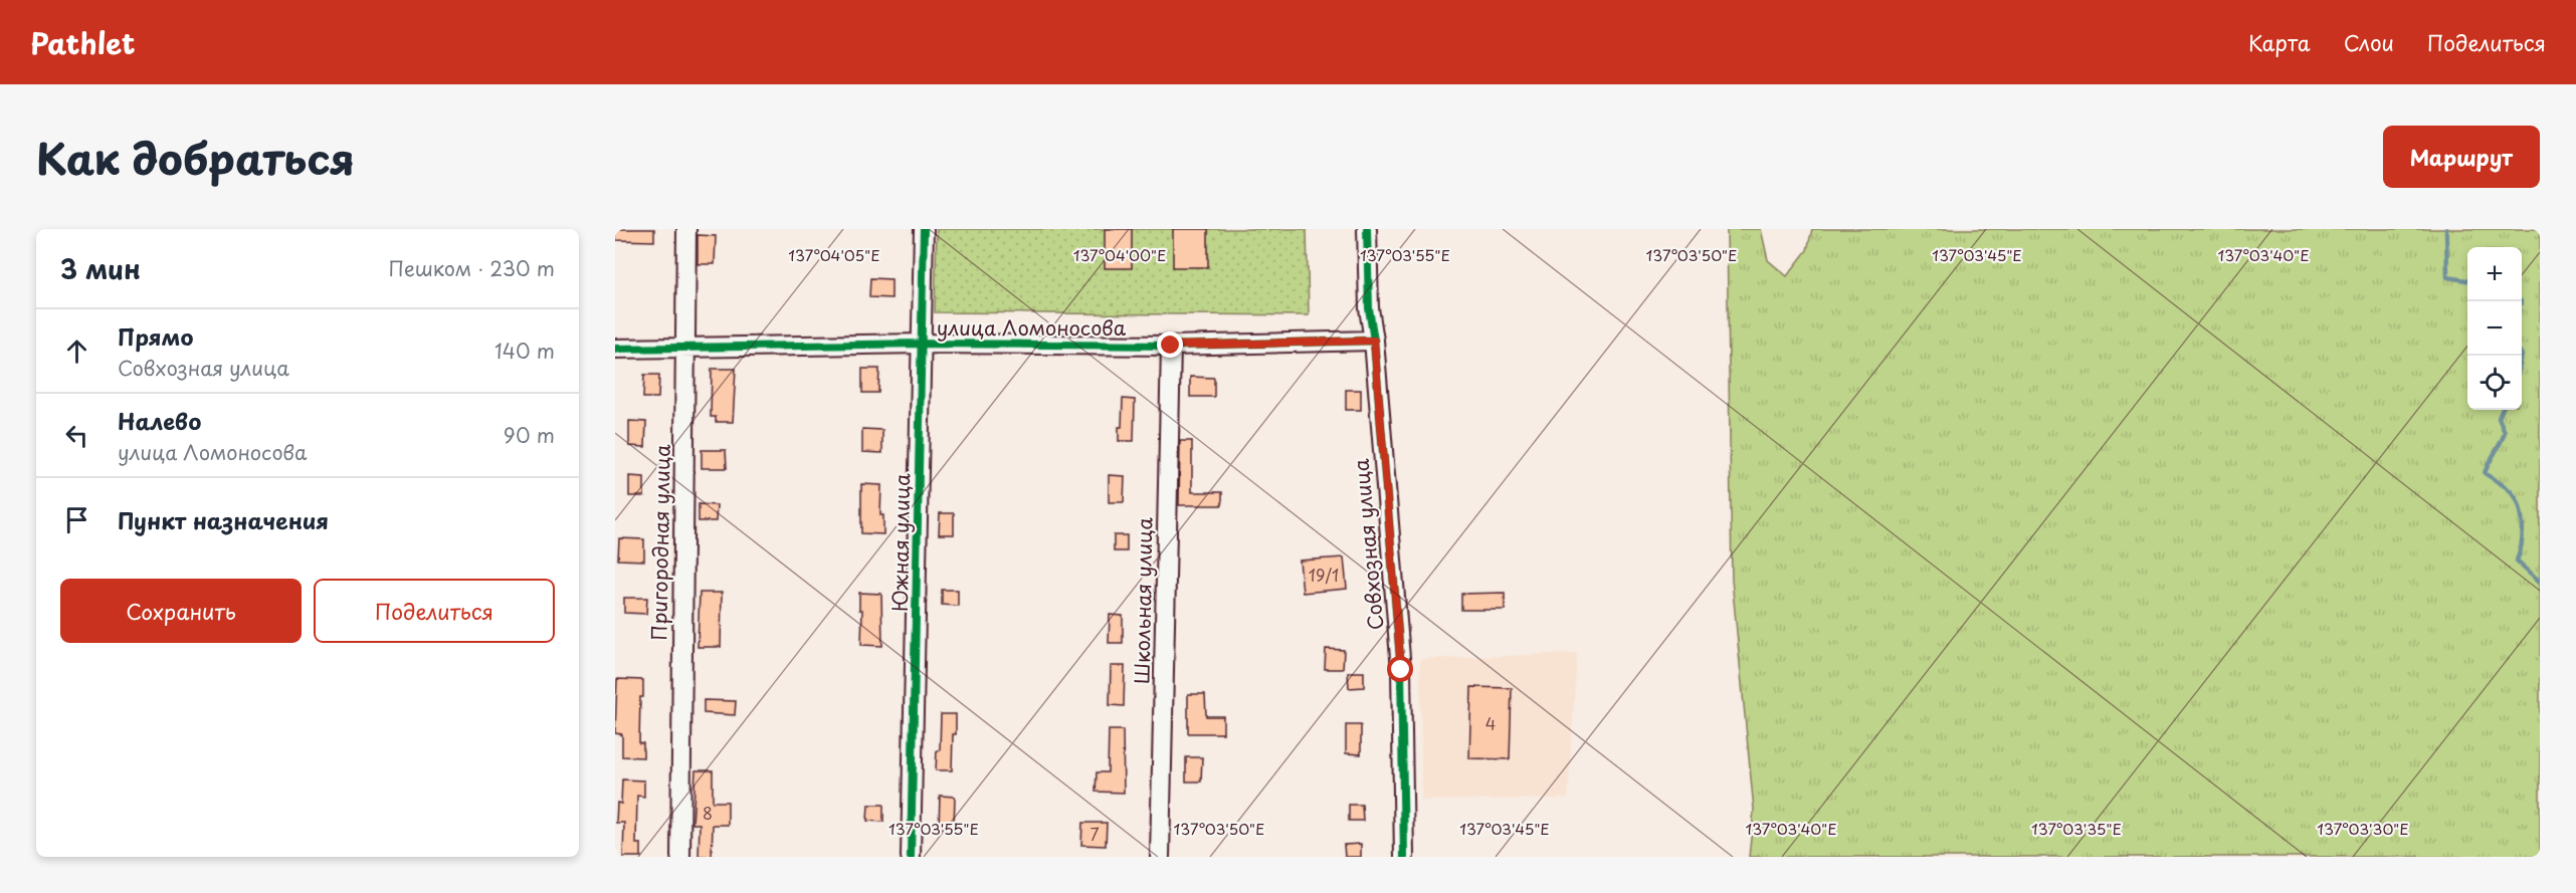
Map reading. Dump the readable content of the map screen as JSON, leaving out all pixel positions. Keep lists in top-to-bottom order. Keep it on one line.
{"streets":{"street":["улица Ломоносова","Пригородная улица","Южная улица","Совхозная улица","Школьная улица"]},"crossings":[["улица Ломоносова","Пригородная улица"],["улица Ломоносова","Южная улица"],["улица Ломоносова","Совхозная улица"],["улица Ломоносова","Школьная улица"]],"house_numbers":["19/1","4","8","7"],"page":{"header":"Pathlet","nav":["Карта","Слои","Поделиться"],"title":"Как добраться","buttons":["Маршрут",["Сохранить","Поделиться"]],"heading":["3 мин","Пешком · 230 m"],"map_buttons":["+","−"],"list":[["Прямо","Совхозная улица","140 m"],["Налево","улица Ломоносова","90 m"],"Пункт назначения"]},"coordinates":["137°03'40\"E","137°04'05\"E","137°04'00\"E","137°03'55\"E","137°03'50\"E","137°03'45\"E","137°03'35\"E","137°03'30\"E"]}
